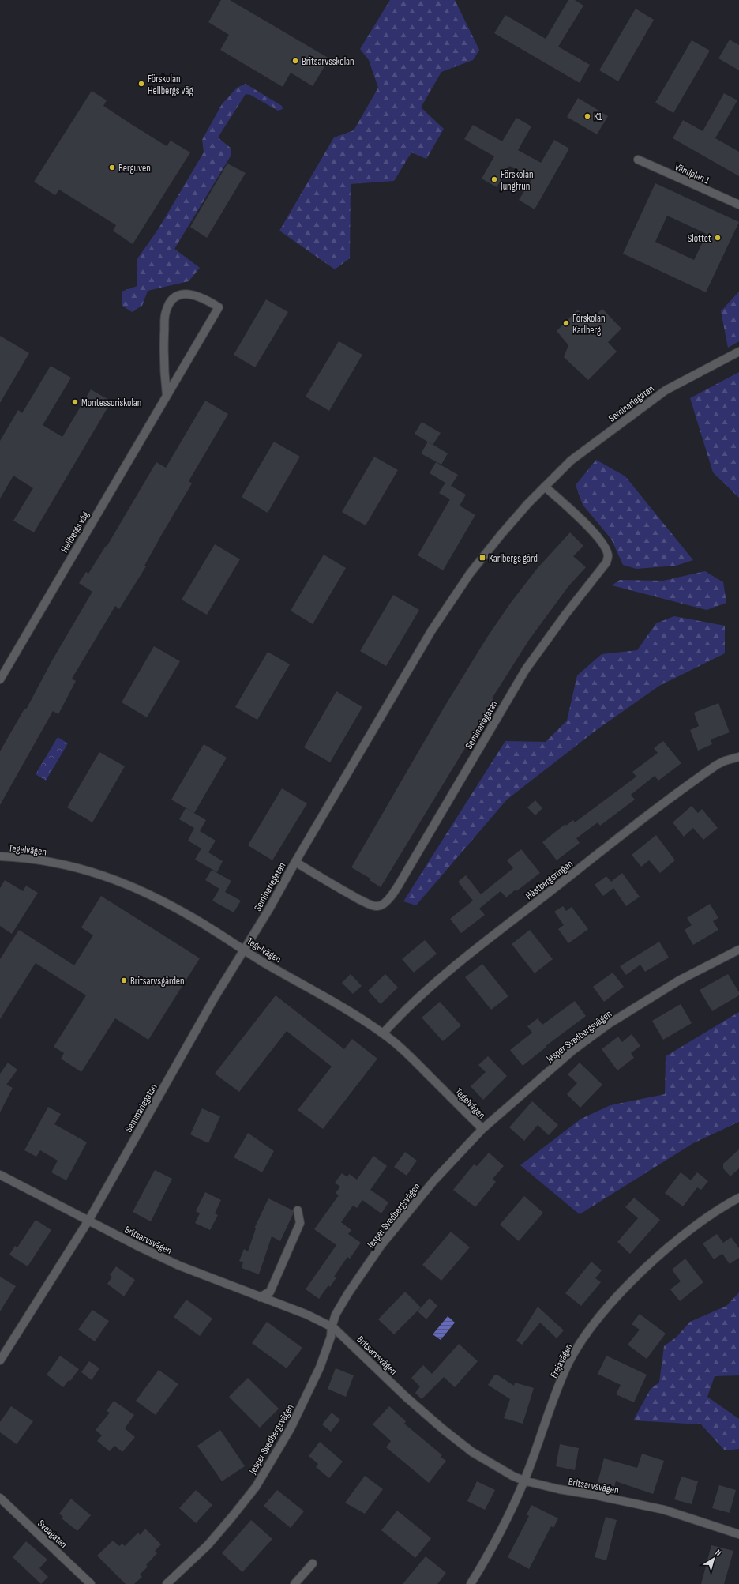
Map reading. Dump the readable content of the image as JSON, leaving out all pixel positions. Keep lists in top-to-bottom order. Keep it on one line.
{"streets":{"street":["Vändplan 1","Seminariegatan","Hellbergs väg","Tegelvägen","Hästbergsringen","Jesper Svedbergsvägen","Britsarvsvägen","Frejavägen","Sveagatan"]},"crossings":[["Seminariegatan","Tegelvägen"],["Seminariegatan","Britsarvsvägen"],["Tegelvägen","Hästbergsringen"],["Tegelvägen","Jesper Svedbergsvägen"],["Jesper Svedbergsvägen","Britsarvsvägen"],["Britsarvsvägen","Frejavägen"]],"places":{"other":["Britsarvsskolan","Förskolan Hellbergs väg","K1","Berguven","Förskolan Jungfrun","Slottet","Förskolan Karlberg","Montessoriskolan","Britsarvsgården"],"transit":["Karlbergs gård"]},"north":"top right"}
